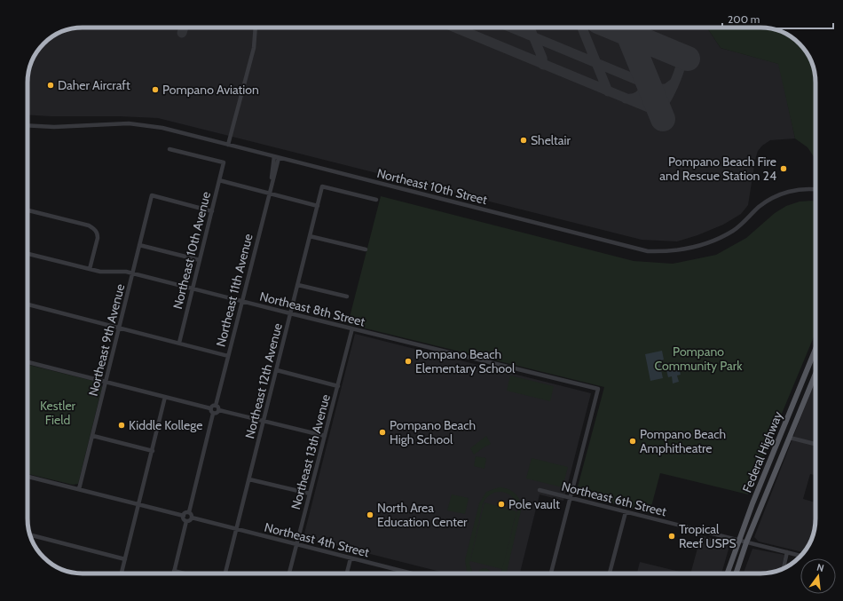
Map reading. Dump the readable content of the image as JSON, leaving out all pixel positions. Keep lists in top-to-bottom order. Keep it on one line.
{"streets":{"main road":["Federal Highway"],"street":["Northeast 10th Street","Northeast 10th Avenue","Northeast 11th Avenue","Northeast 8th Street","Northeast 9th Avenue","Northeast 12th Avenue","Northeast 13th Avenue","Northeast 6th Street","Northeast 4th Street"]},"crossings":[["Northeast 10th Street","Northeast 11th Avenue"],["Northeast 10th Avenue","Northeast 8th Street"],["Northeast 10th Avenue","Northeast 9th Avenue"],["Northeast 11th Avenue","Northeast 8th Street"],["Northeast 8th Street","Northeast 9th Avenue"],["Northeast 8th Street","Northeast 12th Avenue"],["Northeast 8th Street","Northeast 13th Avenue"],["Northeast 8th Street","Northeast 6th Street"],["Northeast 12th Avenue","Northeast 4th Street"],["Northeast 13th Avenue","Northeast 4th Street"],["Federal Highway","Northeast 6th Street"]],"parks":["Pompano Community Park","Kestler Field"],"places":["Daher Aircraft","Pompano Aviation","Sheltair","Pompano Beach Fire and Rescue Station 24","Pompano Beach Elementary School","Kiddle Kollege","Pompano Beach High School","Pompano Beach Amphitheatre","Pole vault","North Area Education Center","Tropical Reef USPS"],"scale_bar":"200 m","north":"top"}
